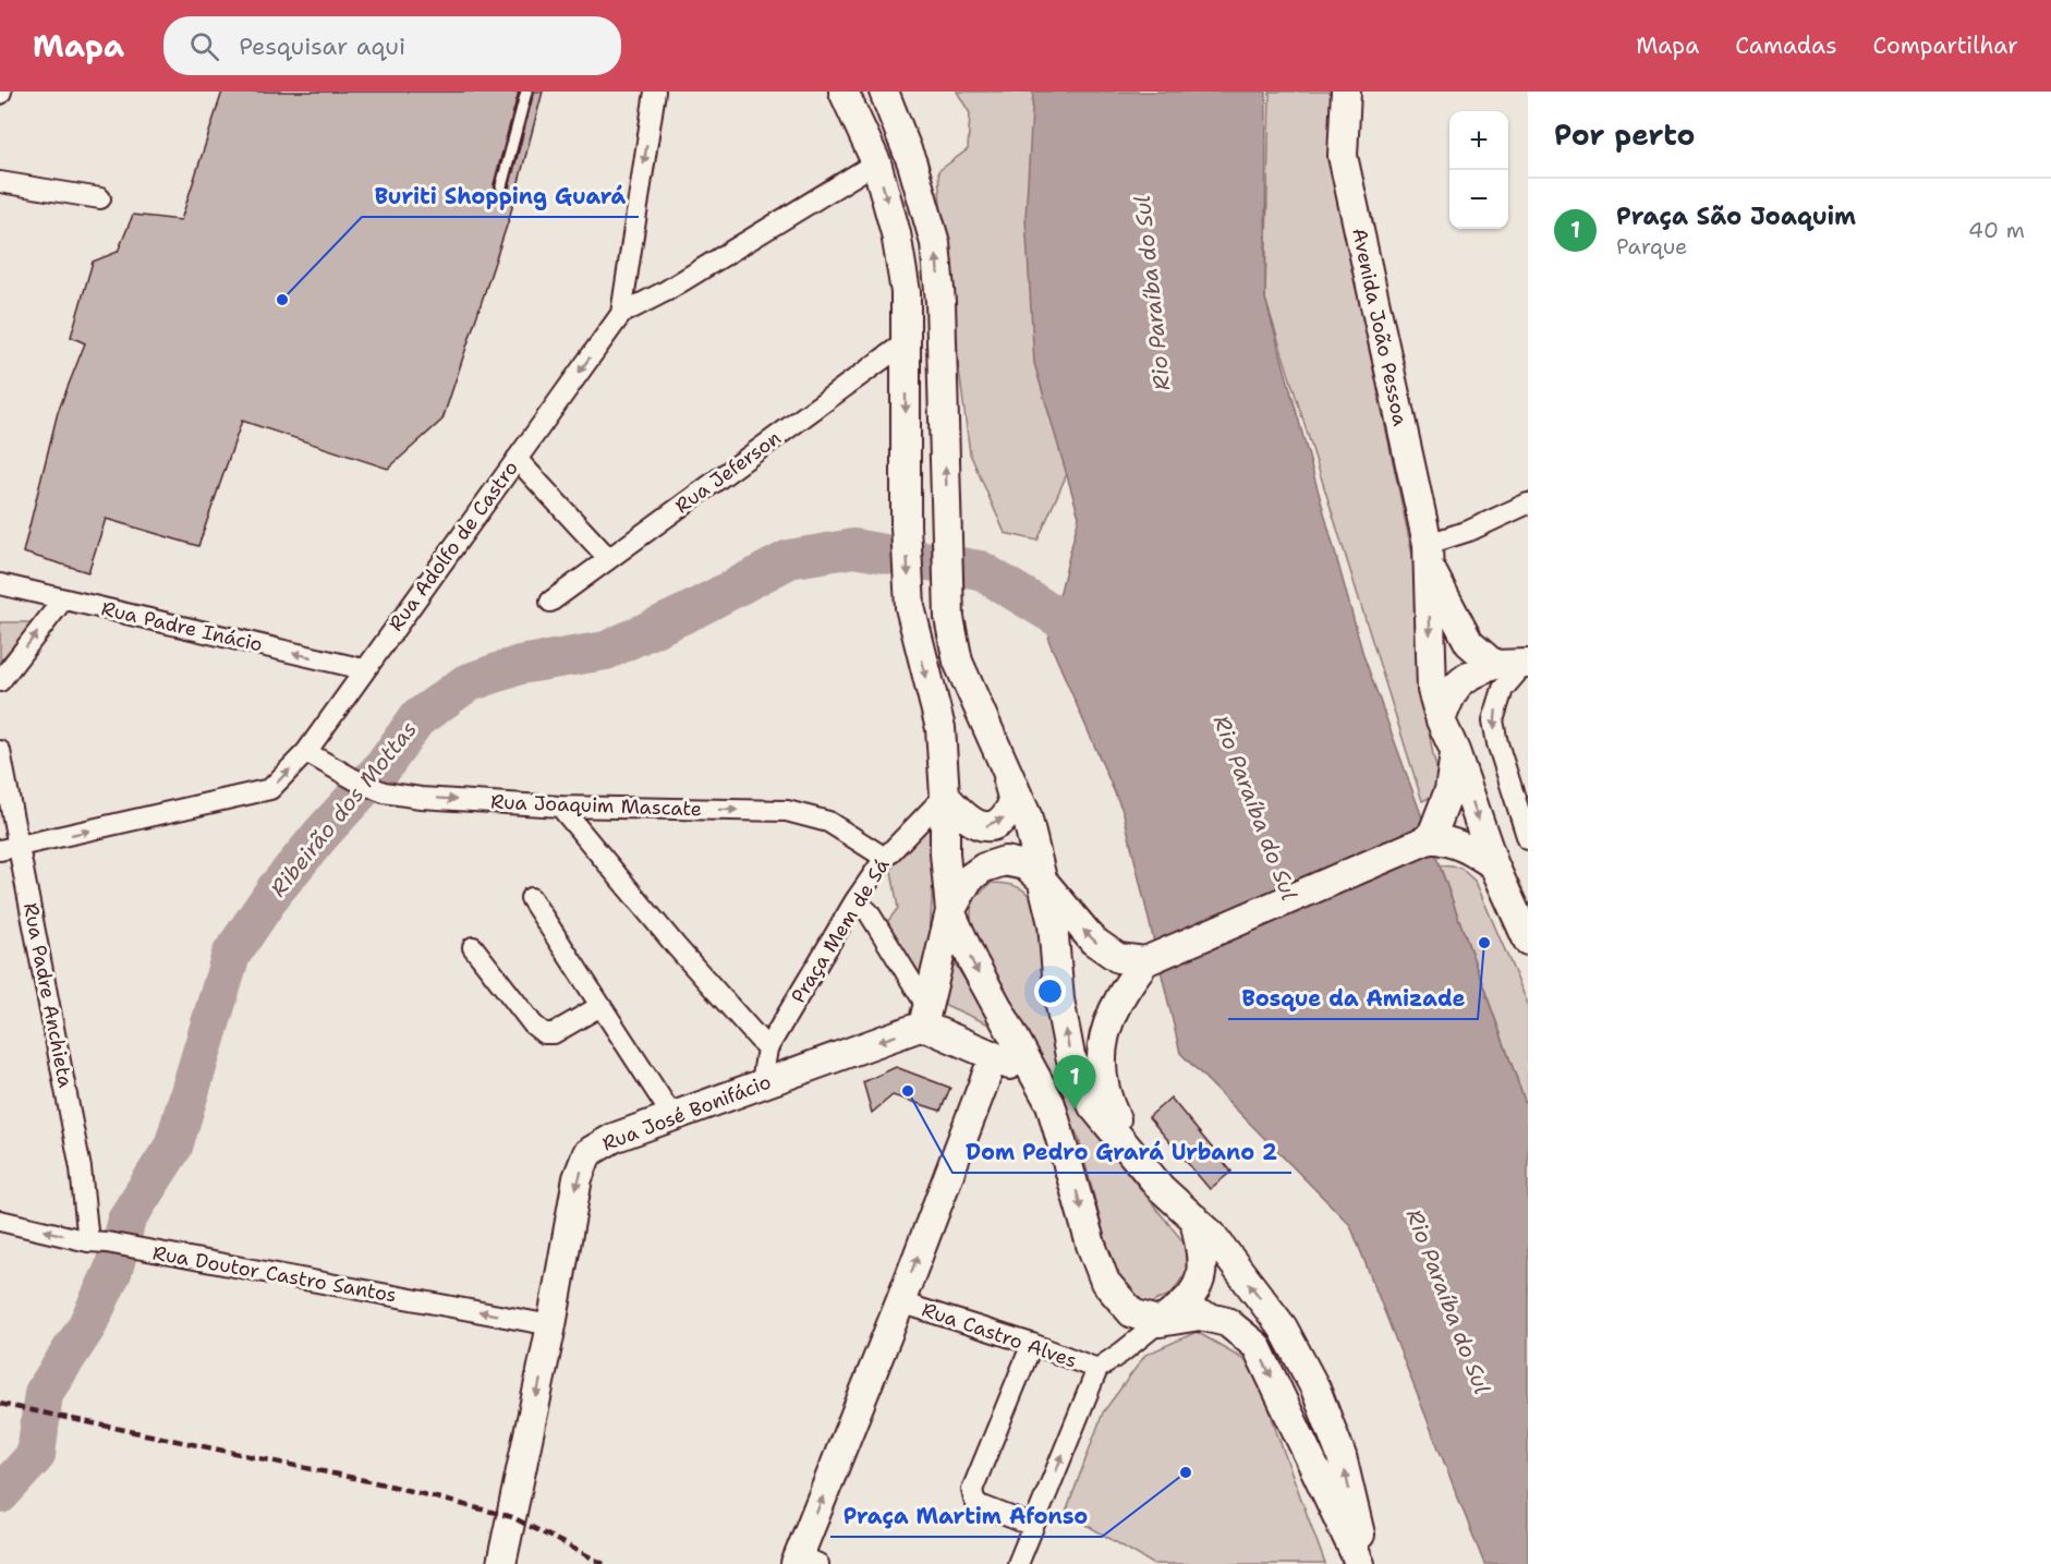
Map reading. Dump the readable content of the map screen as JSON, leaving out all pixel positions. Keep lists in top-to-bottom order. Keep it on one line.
{"streets":{"street":["Avenida João Pessoa","Rua Jeferson","Rua Adolfo de Castro","Rua Padre Inácio","Rua Joaquim Mascate","Praça Mem de Sá","Rua Padre Anchieta","Rua José Bonifácio","Rua Doutor Castro Santos","Rua Castro Alves"]},"crossings":[["Rua Adolfo de Castro","Rua Padre Inácio"],["Rua Adolfo de Castro","Rua Joaquim Mascate"],["Rua Adolfo de Castro","Rua Padre Anchieta"],["Rua Joaquim Mascate","Praça Mem de Sá"],["Praça Mem de Sá","Rua José Bonifácio"],["Rua Padre Anchieta","Rua Doutor Castro Santos"],["Rua José Bonifácio","Rua Doutor Castro Santos"]],"one_way":["Rua Padre Inácio","Rua Joaquim Mascate","Rua José Bonifácio","Rua Doutor Castro Santos"],"water":["Rio Paraíba do Sul","Ribeirão dos Mottas"],"places":["Buriti Shopping Guará","Bosque da Amizade","Dom Pedro Grará Urbano 2","Praça Martim Afonso"],"page":{"header":"Mapa","search":"Pesquisar aqui","nav":["Mapa","Camadas","Compartilhar"],"heading":"Por perto","map_buttons":["+","−"],"list":[{"mark":"1","name":"Praça São Joaquim","note":"Parque","value":"40 m"}],"pins":"1"}}
